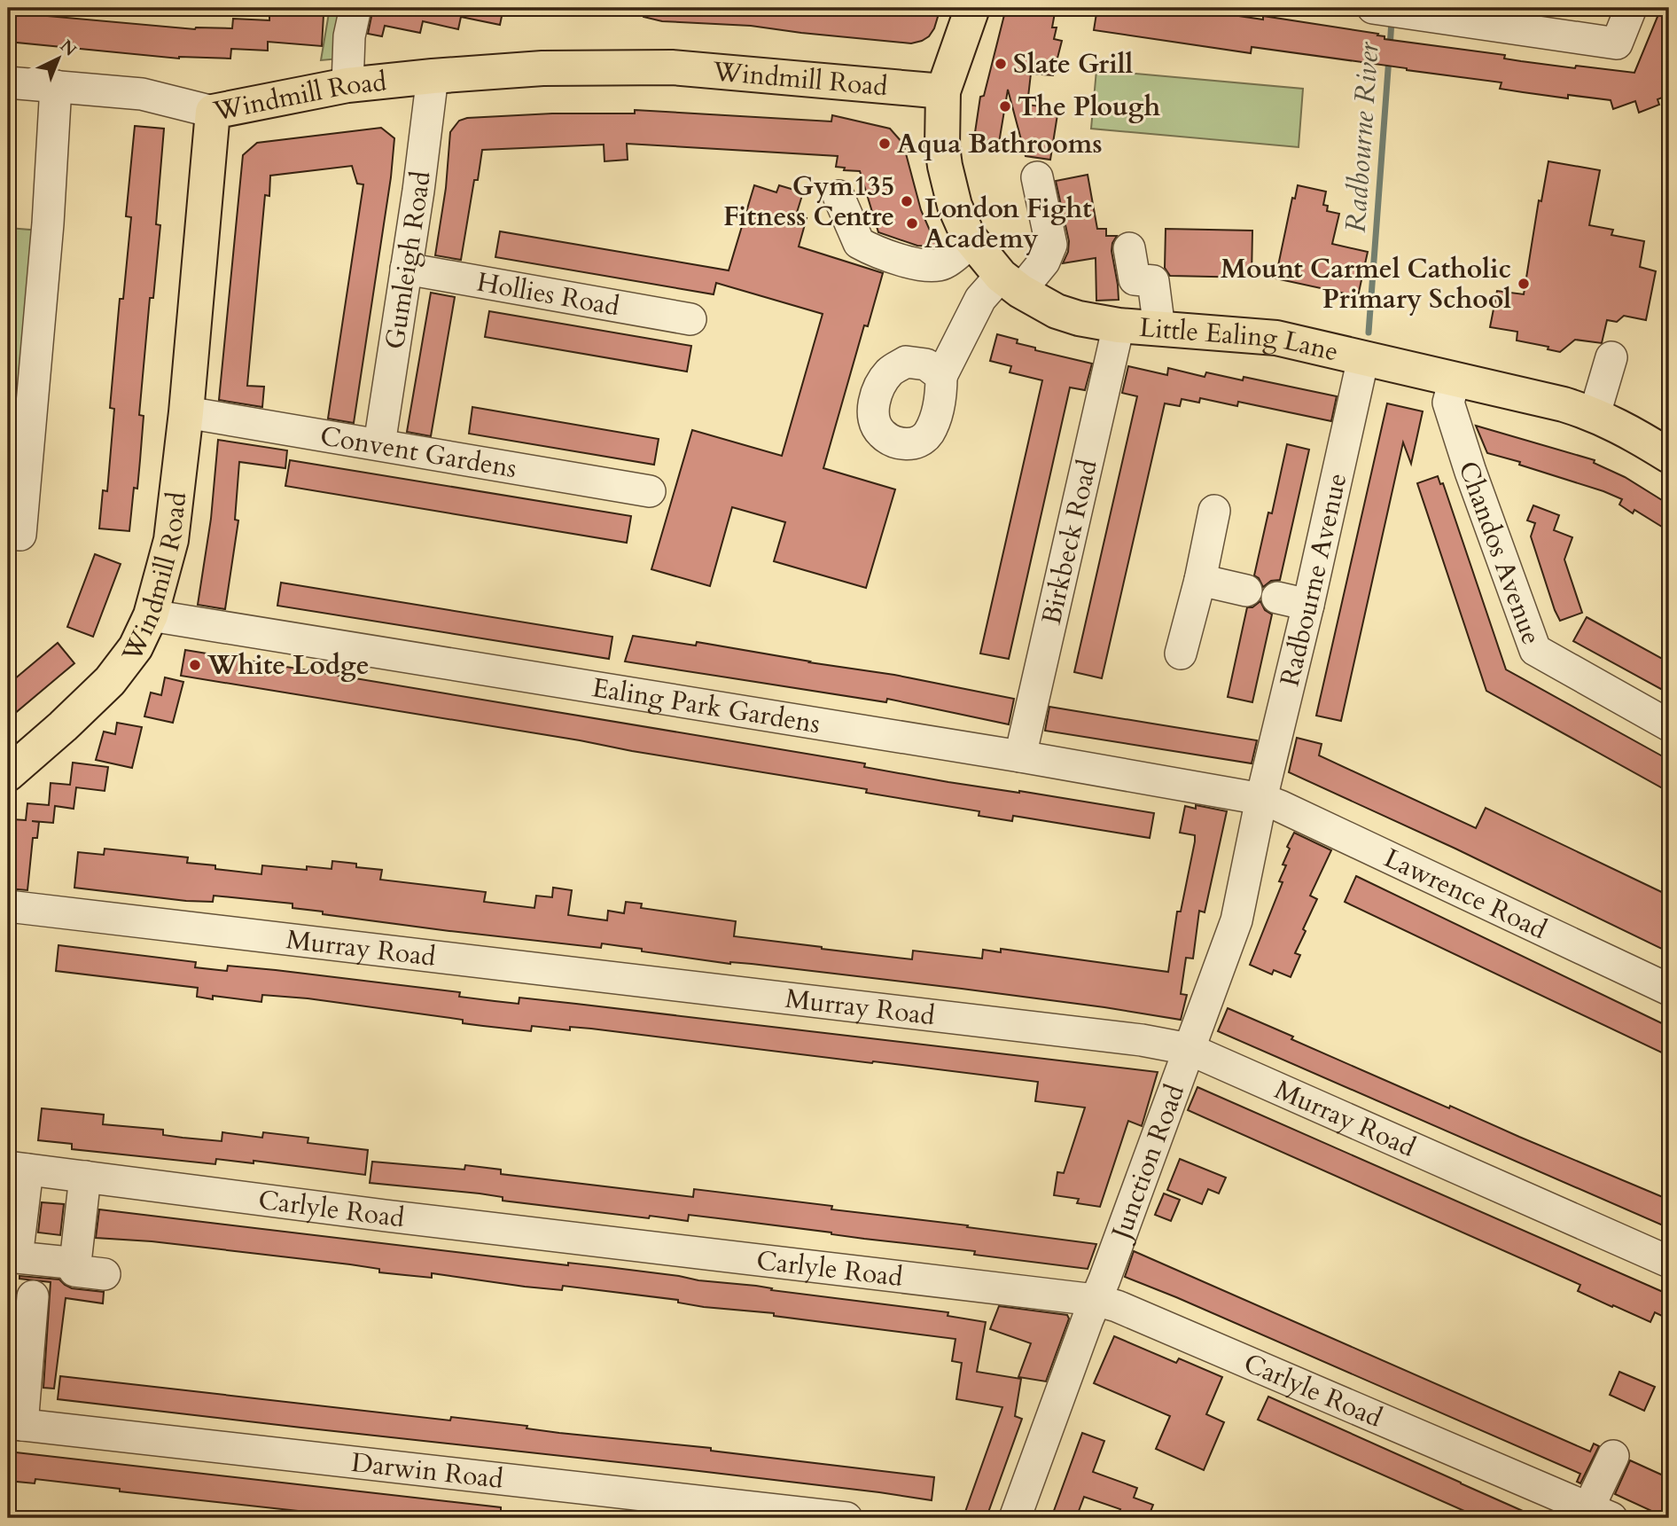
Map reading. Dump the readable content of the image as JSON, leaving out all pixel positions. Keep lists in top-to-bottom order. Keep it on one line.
{"streets":{"main road":["Windmill Road","Little Ealing Lane"],"street":["Gumleigh Road","Hollies Road","Convent Gardens","Birkbeck Road","Chandos Avenue","Radbourne Avenue","Ealing Park Gardens","Lawrence Road","Murray Road","Junction Road","Carlyle Road","Darwin Road"]},"crossings":[["Windmill Road","Gumleigh Road"],["Windmill Road","Little Ealing Lane"],["Windmill Road","Convent Gardens"],["Windmill Road","Ealing Park Gardens"],["Gumleigh Road","Hollies Road"],["Gumleigh Road","Convent Gardens"],["Little Ealing Lane","Birkbeck Road"],["Little Ealing Lane","Chandos Avenue"],["Little Ealing Lane","Radbourne Avenue"],["Birkbeck Road","Ealing Park Gardens"],["Radbourne Avenue","Ealing Park Gardens"],["Radbourne Avenue","Lawrence Road"],["Radbourne Avenue","Junction Road"],["Ealing Park Gardens","Lawrence Road"],["Ealing Park Gardens","Junction Road"],["Lawrence Road","Junction Road"],["Murray Road","Junction Road"],["Junction Road","Carlyle Road"]],"water":["Radbourne River"],"places":["Slate Grill","The Plough","Aqua Bathrooms","Gym135 Fitness Centre","London Fight Academy","Mount Carmel Catholic Primary School","White Lodge"],"north":"top right"}
